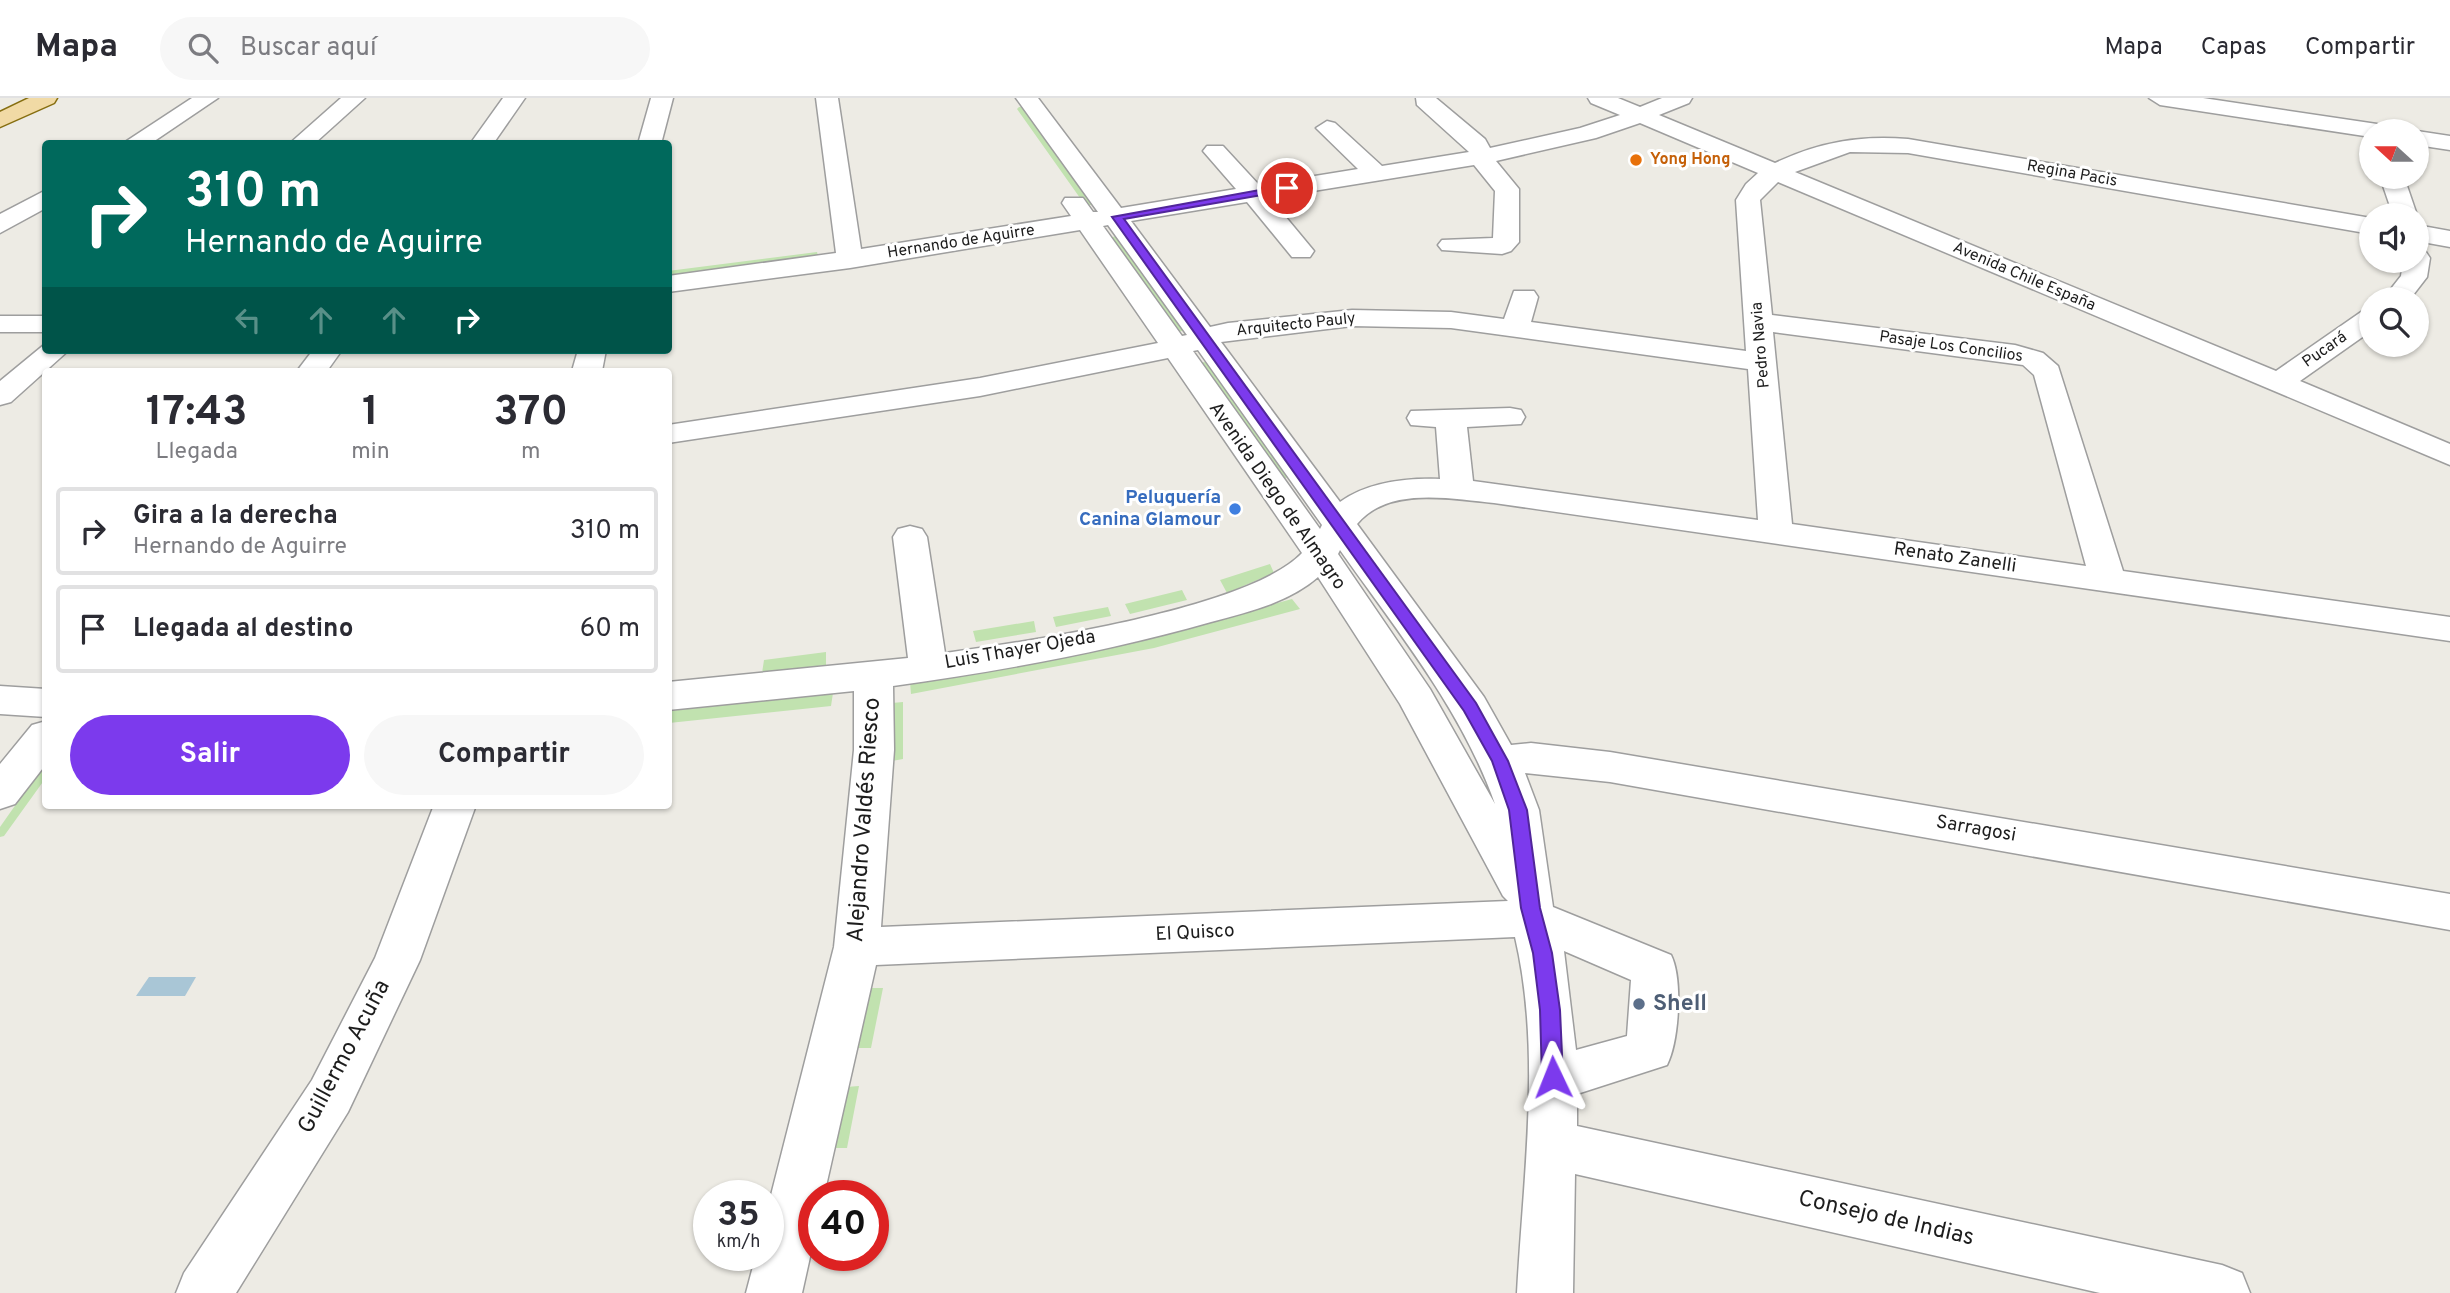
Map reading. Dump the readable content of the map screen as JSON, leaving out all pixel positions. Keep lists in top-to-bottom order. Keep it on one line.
{"streets":{"street":["Regina Pacis","Hernando de Aguirre","Avenida Chile España","Arquitecto Pauly","Pedro Navia","Pasaje Los Concilios","Pucará","Avenida Diego de Almagro","Renato Zanelli","Luis Thayer Ojeda","Alejandro Valdés Riesco","Sarragosi","El Quisco","Guillermo Acuña","Consejo de Indias"]},"crossings":[["Regina Pacis","Avenida Chile España"],["Regina Pacis","Pedro Navia"],["Hernando de Aguirre","Avenida Chile España"],["Hernando de Aguirre","Avenida Diego de Almagro"],["Avenida Chile España","Pedro Navia"],["Avenida Chile España","Pucará"],["Arquitecto Pauly","Pedro Navia"],["Arquitecto Pauly","Avenida Diego de Almagro"],["Pedro Navia","Pasaje Los Concilios"],["Pedro Navia","Renato Zanelli"],["Pasaje Los Concilios","Renato Zanelli"],["Avenida Diego de Almagro","Renato Zanelli"],["Avenida Diego de Almagro","Luis Thayer Ojeda"],["Avenida Diego de Almagro","Sarragosi"],["Avenida Diego de Almagro","El Quisco"],["Avenida Diego de Almagro","Consejo de Indias"],["Luis Thayer Ojeda","Alejandro Valdés Riesco"],["Alejandro Valdés Riesco","El Quisco"]],"places":["Yong Hong","Peluquería Canina Glamour","Shell"],"north":"left","page":{"header":"Mapa","search":"Buscar aquí","nav":["Mapa","Capas","Compartir"],"turn":["310 m","Hernando de Aguirre"],"eta":["17:43","Llegada","1","min","370","m"],"list":[{"name":"Gira a la derecha","note":"Hernando de Aguirre","value":"310 m"},{"name":"Llegada al destino","value":"60 m"}],"buttons":["Salir","Compartir"],"speed":"35 km/h","limit":"40"}}
